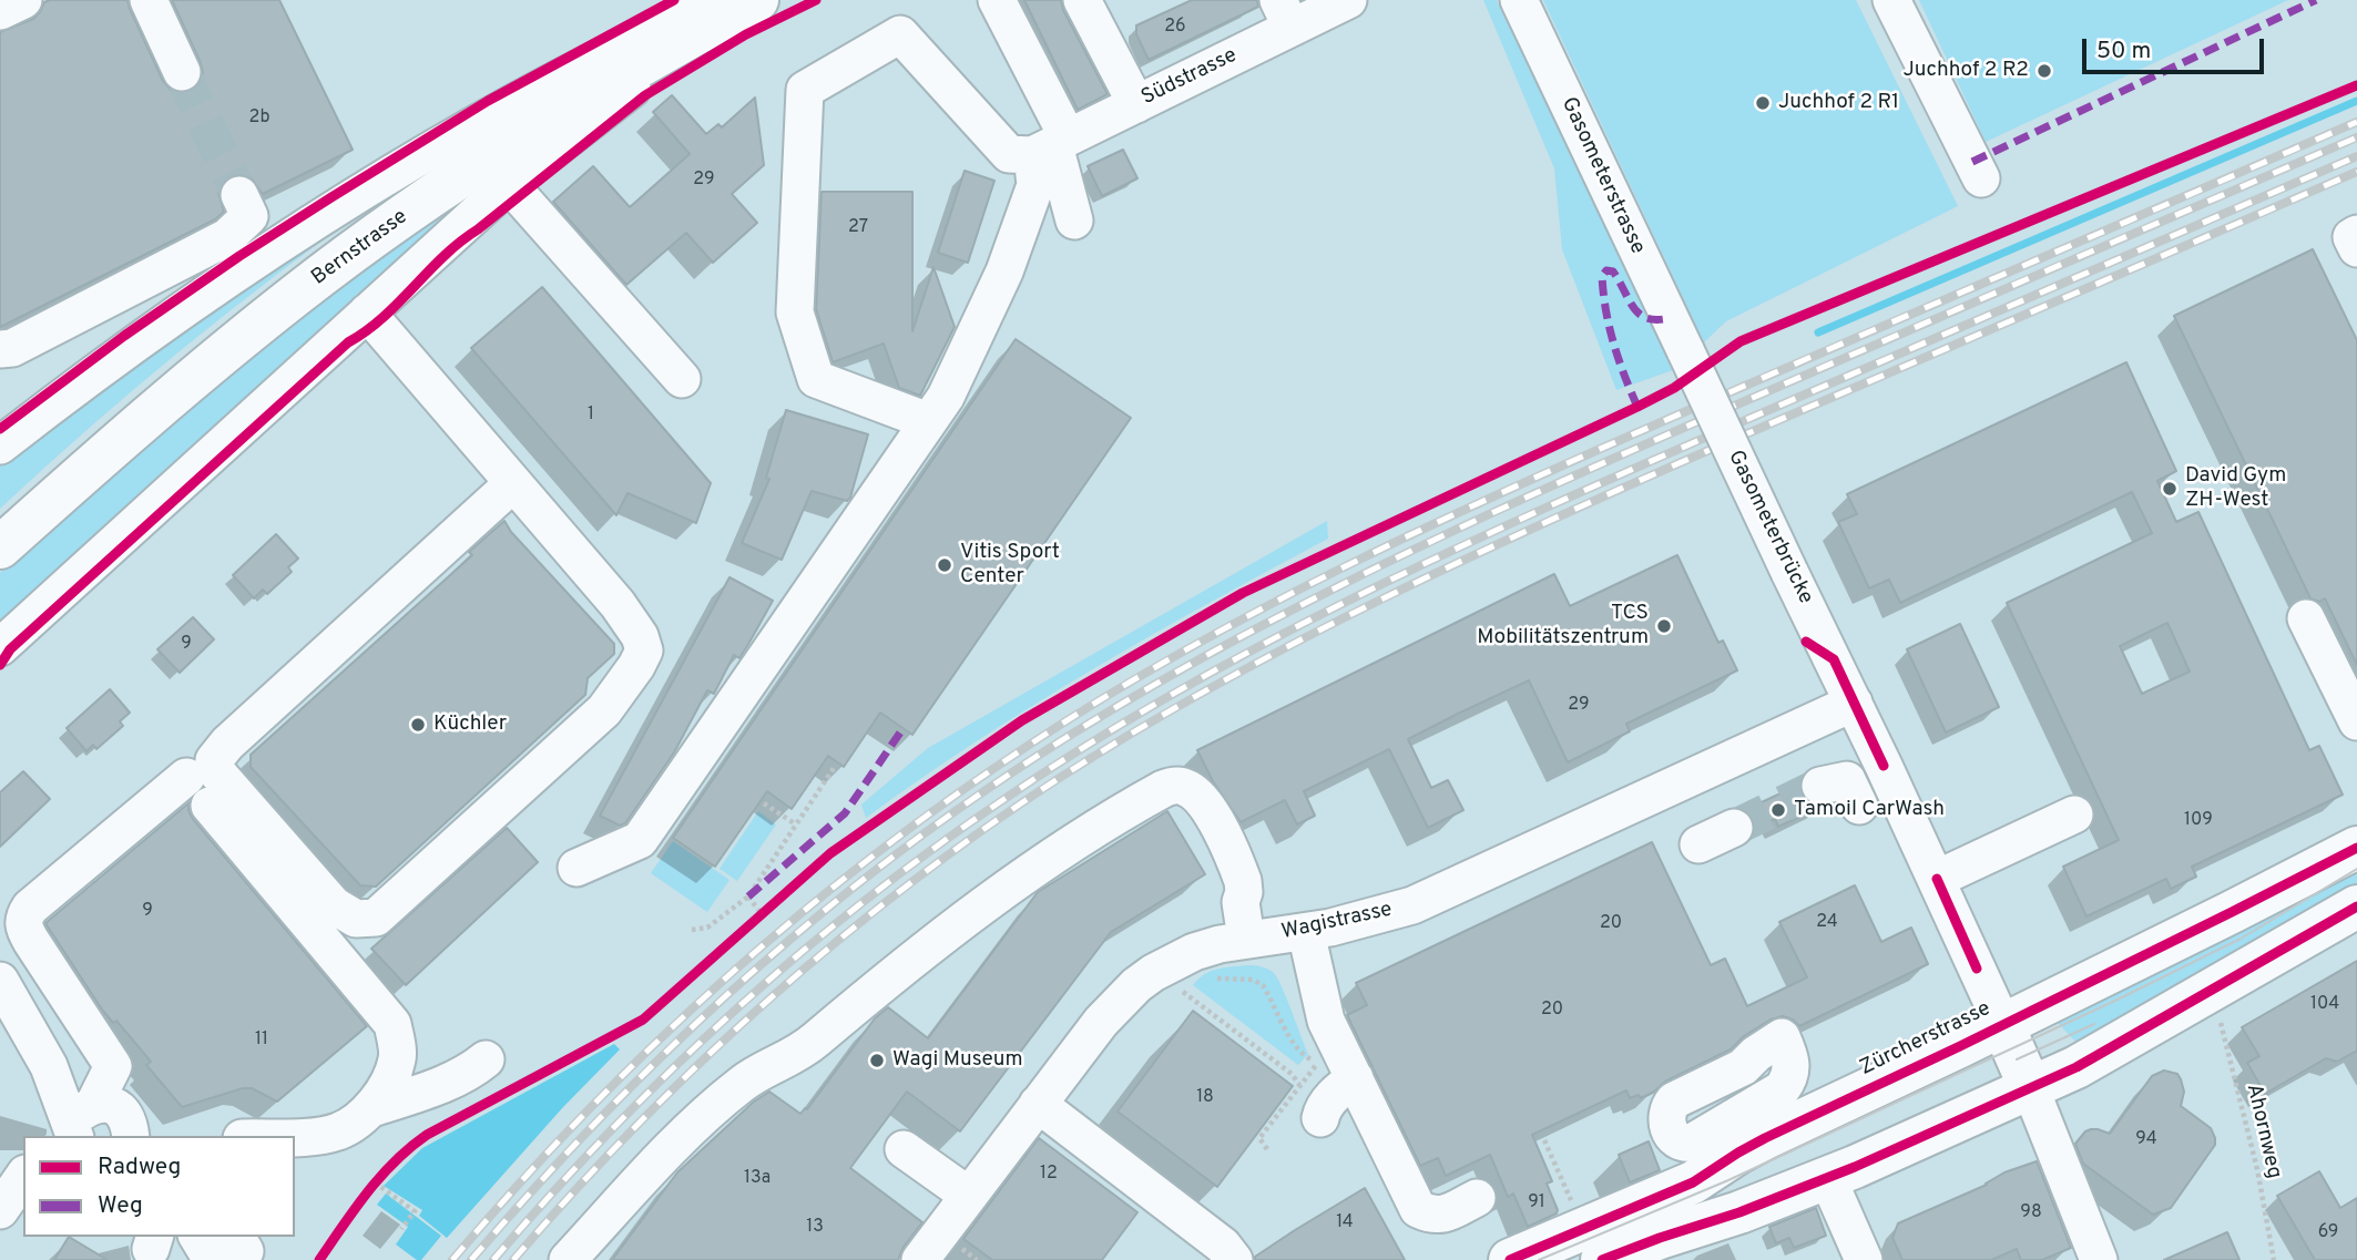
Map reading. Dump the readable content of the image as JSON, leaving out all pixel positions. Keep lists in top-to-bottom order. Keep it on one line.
{"streets":{"main road":["Bernstrasse","Zürcherstrasse"],"street":["Südstrasse","Gasometerstrasse","Gasometerbrücke","Wagistrasse"],"path":["Ahornweg"]},"crossings":[["Gasometerstrasse","Gasometerbrücke"],["Gasometerbrücke","Wagistrasse"]],"places":["Juchhof 2 R2","Juchhof 2 R1","David Gym ZH-West","Vitis Sport Center","TCS Mobilitätszentrum","Küchler","Tamoil CarWash","Wagi Museum"],"house_numbers":["26","2b","29","27","1","9","29","109","9","24","20","104","20","11","18","94","12","13a","91","98","14","13","69"],"legend":["Radweg","Weg"],"scale_bar":"50 m"}
